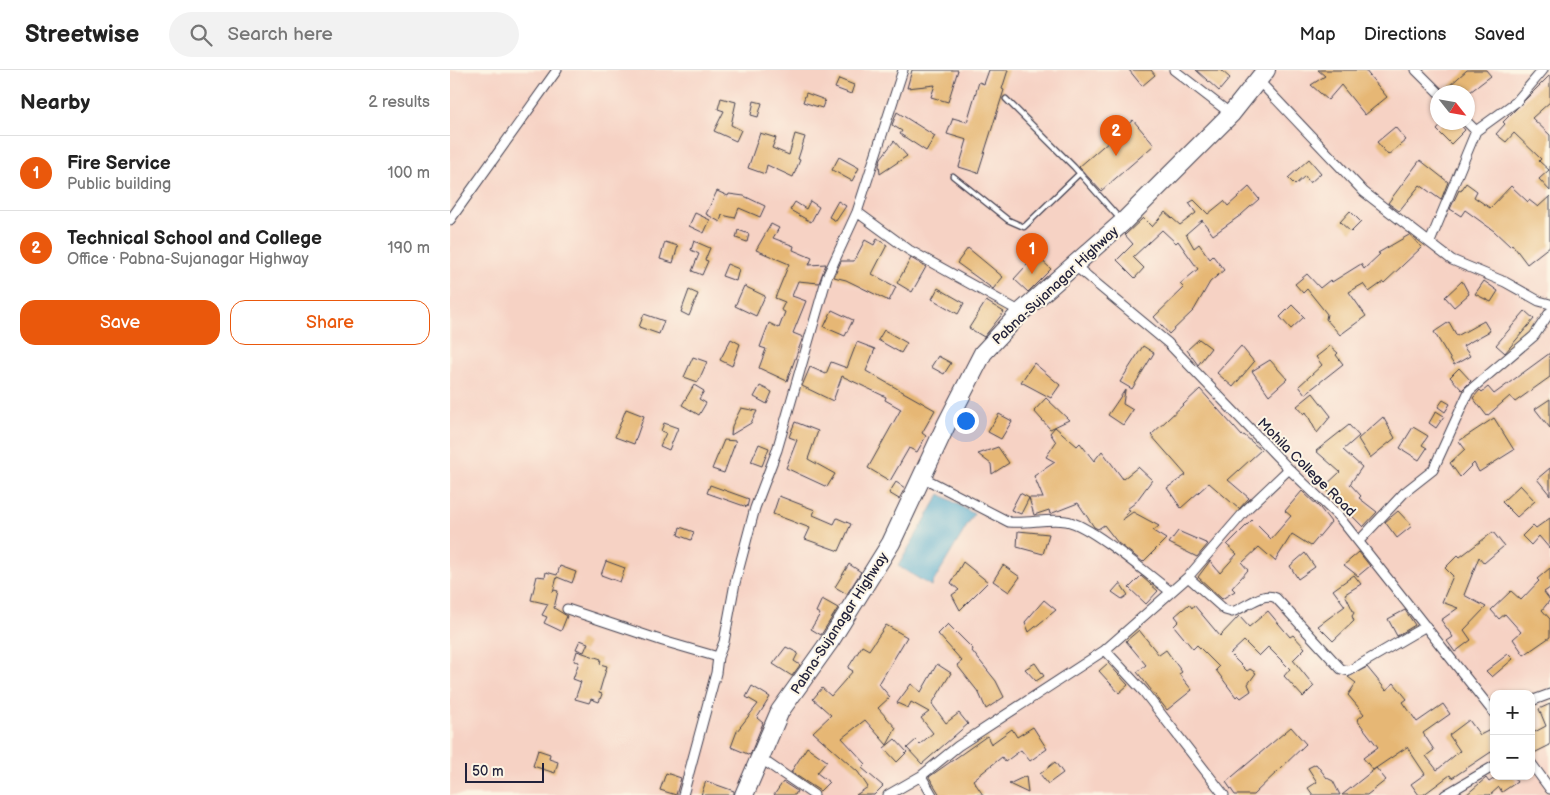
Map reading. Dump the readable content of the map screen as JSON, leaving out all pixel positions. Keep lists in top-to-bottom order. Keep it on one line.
{"streets":{"highway":["Pabna-Sujanagar Highway"],"street":["Mohila College Road"]},"crossings":[["Pabna-Sujanagar Highway","Mohila College Road"]],"scale_bar":"50 m","north":"bottom right","page":{"header":"Streetwise","search":"Search here","nav":["Map","Directions","Saved"],"heading":["Nearby","2 results"],"pins":["2","1"],"list":[{"mark":"1","name":"Fire Service","note":"Public building","value":"100 m"},{"mark":"2","name":"Technical School and College","note":"Office · Pabna-Sujanagar Highway","value":"190 m"}],"buttons":["Save","Share"],"map_buttons":["+","−"],"scale":"50 m"}}
